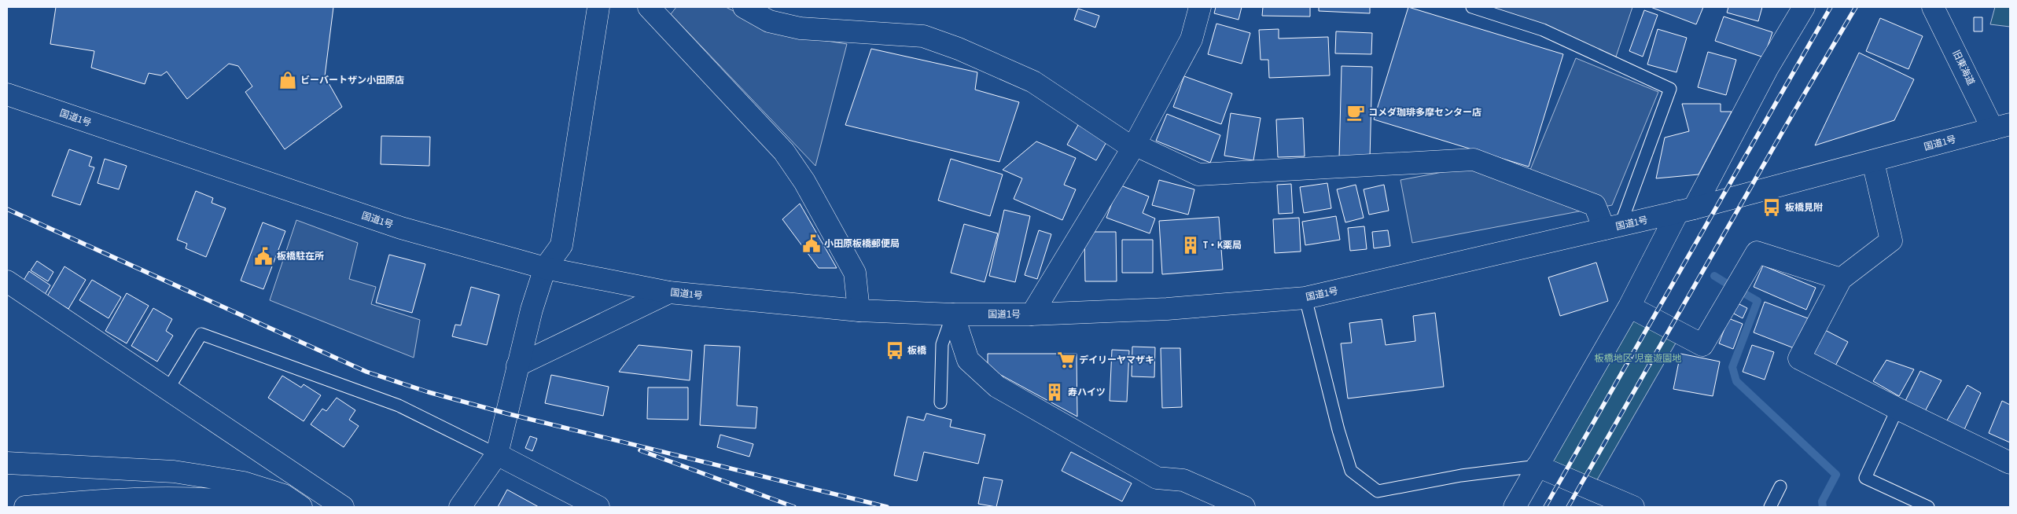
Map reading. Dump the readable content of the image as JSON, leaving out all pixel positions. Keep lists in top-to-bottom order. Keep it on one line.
{"streets":{"main road":["旧東海道","国道1号"]},"crossings":[["旧東海道","国道1号"]],"parks":["板橋地区 児童遊園地"],"places":{"shop":["ビーバートザン小田原店"],"cafe":["コメダ珈琲多摩センター店"],"bus stop":["板橋見附","板橋"],"public building":["小田原板橋郵便局","板橋駐在所"],"building":["T・K薬局","寿ハイツ"],"supermarket":["デイリーヤマザキ"]}}
